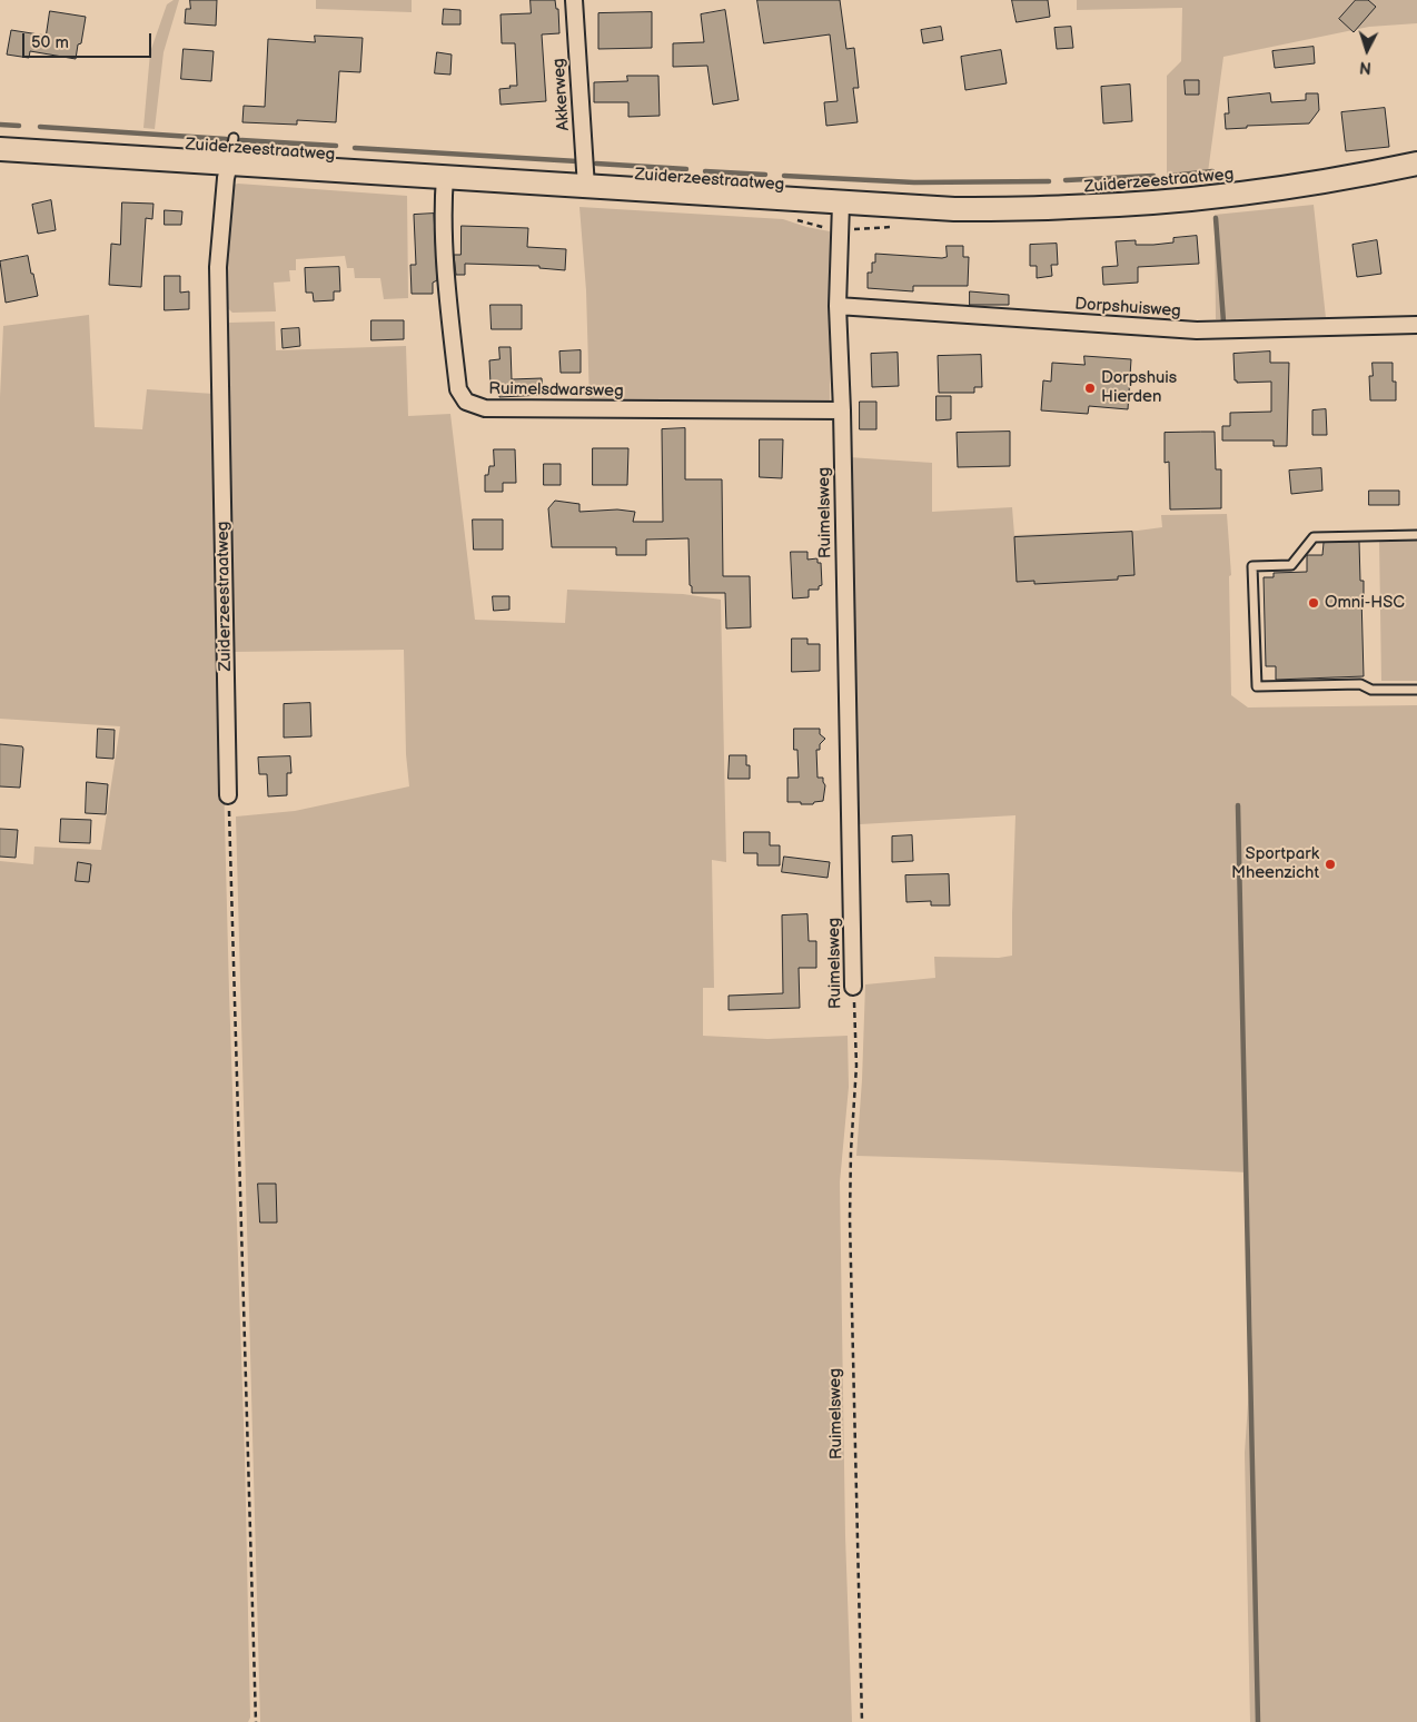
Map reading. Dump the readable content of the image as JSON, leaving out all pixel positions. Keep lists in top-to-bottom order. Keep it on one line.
{"streets":{"main road":["Zuiderzeestraatweg"],"street":["Akkerweg","Dorpshuisweg","Ruimelsdwarsweg","Ruimelsweg"]},"crossings":[["Akkerweg","Zuiderzeestraatweg"],["Zuiderzeestraatweg","Ruimelsdwarsweg"],["Zuiderzeestraatweg","Ruimelsweg"],["Dorpshuisweg","Ruimelsweg"],["Ruimelsdwarsweg","Ruimelsweg"]],"places":["Dorpshuis Hierden","Omni-HSC","Sportpark Mheenzicht"],"scale_bar":"50 m","north":"bottom"}
